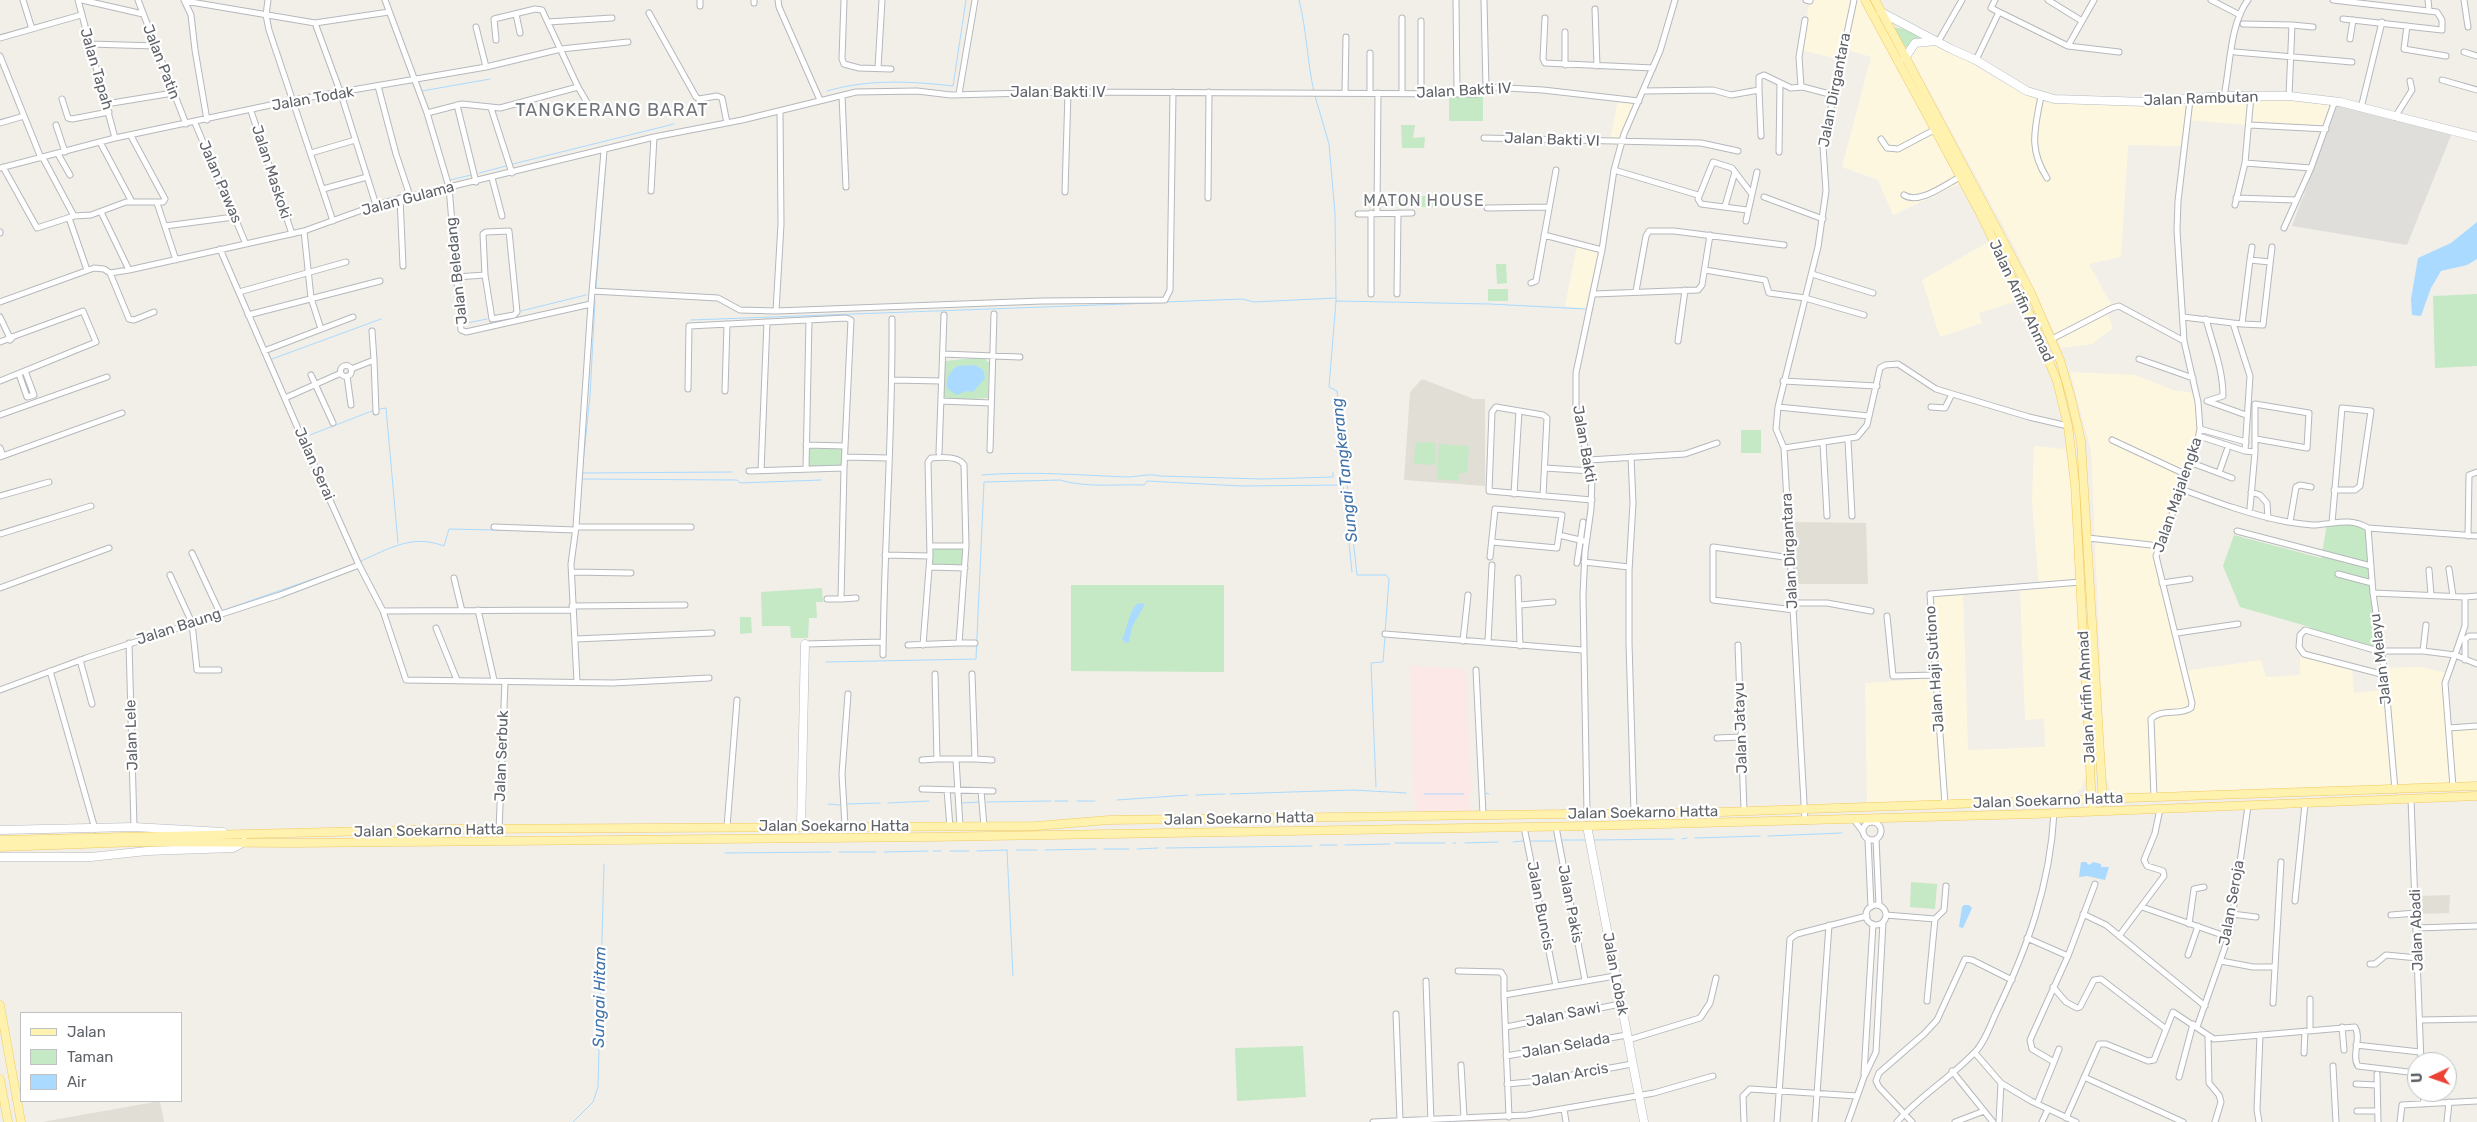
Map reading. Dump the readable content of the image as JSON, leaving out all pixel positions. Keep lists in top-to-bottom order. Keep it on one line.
{"streets":{"main road":["Jalan Rambutan","Jalan Arifin Ahmad","Jalan Soekarno Hatta","Jalan Lobak"],"street":["Jalan Patin","Jalan Tapah","Jalan Dirgantara","Jalan Bakti IV","Jalan Todak","Jalan Bakti VI","Jalan Maskoki","Jalan Pawas","Jalan Gulama","Jalan Beledang","Jalan Bakti","Jalan Serai","Jalan Majalengka","Jalan Baung","Jalan Melayu","Jalan Haji Sutiono","Jalan Jatayu","Jalan Lele","Jalan Serbuk","Jalan Seroja","Jalan Pakis","Jalan Buncis","Jalan Abadi","Jalan Sawi","Jalan Selada","Jalan Arcis"]},"crossings":[["Jalan Patin","Jalan Todak"],["Jalan Tapah","Jalan Todak"],["Jalan Dirgantara","Jalan Soekarno Hatta"],["Jalan Bakti IV","Jalan Gulama"],["Jalan Bakti IV","Jalan Bakti"],["Jalan Todak","Jalan Maskoki"],["Jalan Todak","Jalan Pawas"],["Jalan Todak","Jalan Beledang"],["Jalan Rambutan","Jalan Arifin Ahmad"],["Jalan Rambutan","Jalan Majalengka"],["Jalan Bakti VI","Jalan Bakti"],["Jalan Maskoki","Jalan Gulama"],["Jalan Pawas","Jalan Gulama"],["Jalan Gulama","Jalan Beledang"],["Jalan Gulama","Jalan Serai"],["Jalan Arifin Ahmad","Jalan Haji Sutiono"],["Jalan Arifin Ahmad","Jalan Soekarno Hatta"],["Jalan Bakti","Jalan Soekarno Hatta"],["Jalan Serai","Jalan Baung"],["Jalan Majalengka","Jalan Soekarno Hatta"],["Jalan Baung","Jalan Lele"],["Jalan Melayu","Jalan Soekarno Hatta"],["Jalan Haji Sutiono","Jalan Soekarno Hatta"],["Jalan Jatayu","Jalan Soekarno Hatta"],["Jalan Lele","Jalan Soekarno Hatta"],["Jalan Serbuk","Jalan Soekarno Hatta"],["Jalan Soekarno Hatta","Jalan Seroja"],["Jalan Soekarno Hatta","Jalan Pakis"],["Jalan Soekarno Hatta","Jalan Buncis"],["Jalan Soekarno Hatta","Jalan Abadi"],["Jalan Soekarno Hatta","Jalan Lobak"],["Jalan Lobak","Jalan Sawi"],["Jalan Lobak","Jalan Selada"],["Jalan Lobak","Jalan Arcis"]],"districts":["TANGKERANG BARAT","MATON HOUSE"],"water":["Sungai Tangkerang","Sungai Hitam"],"legend":["Jalan","Taman","Air"],"north":"left"}
